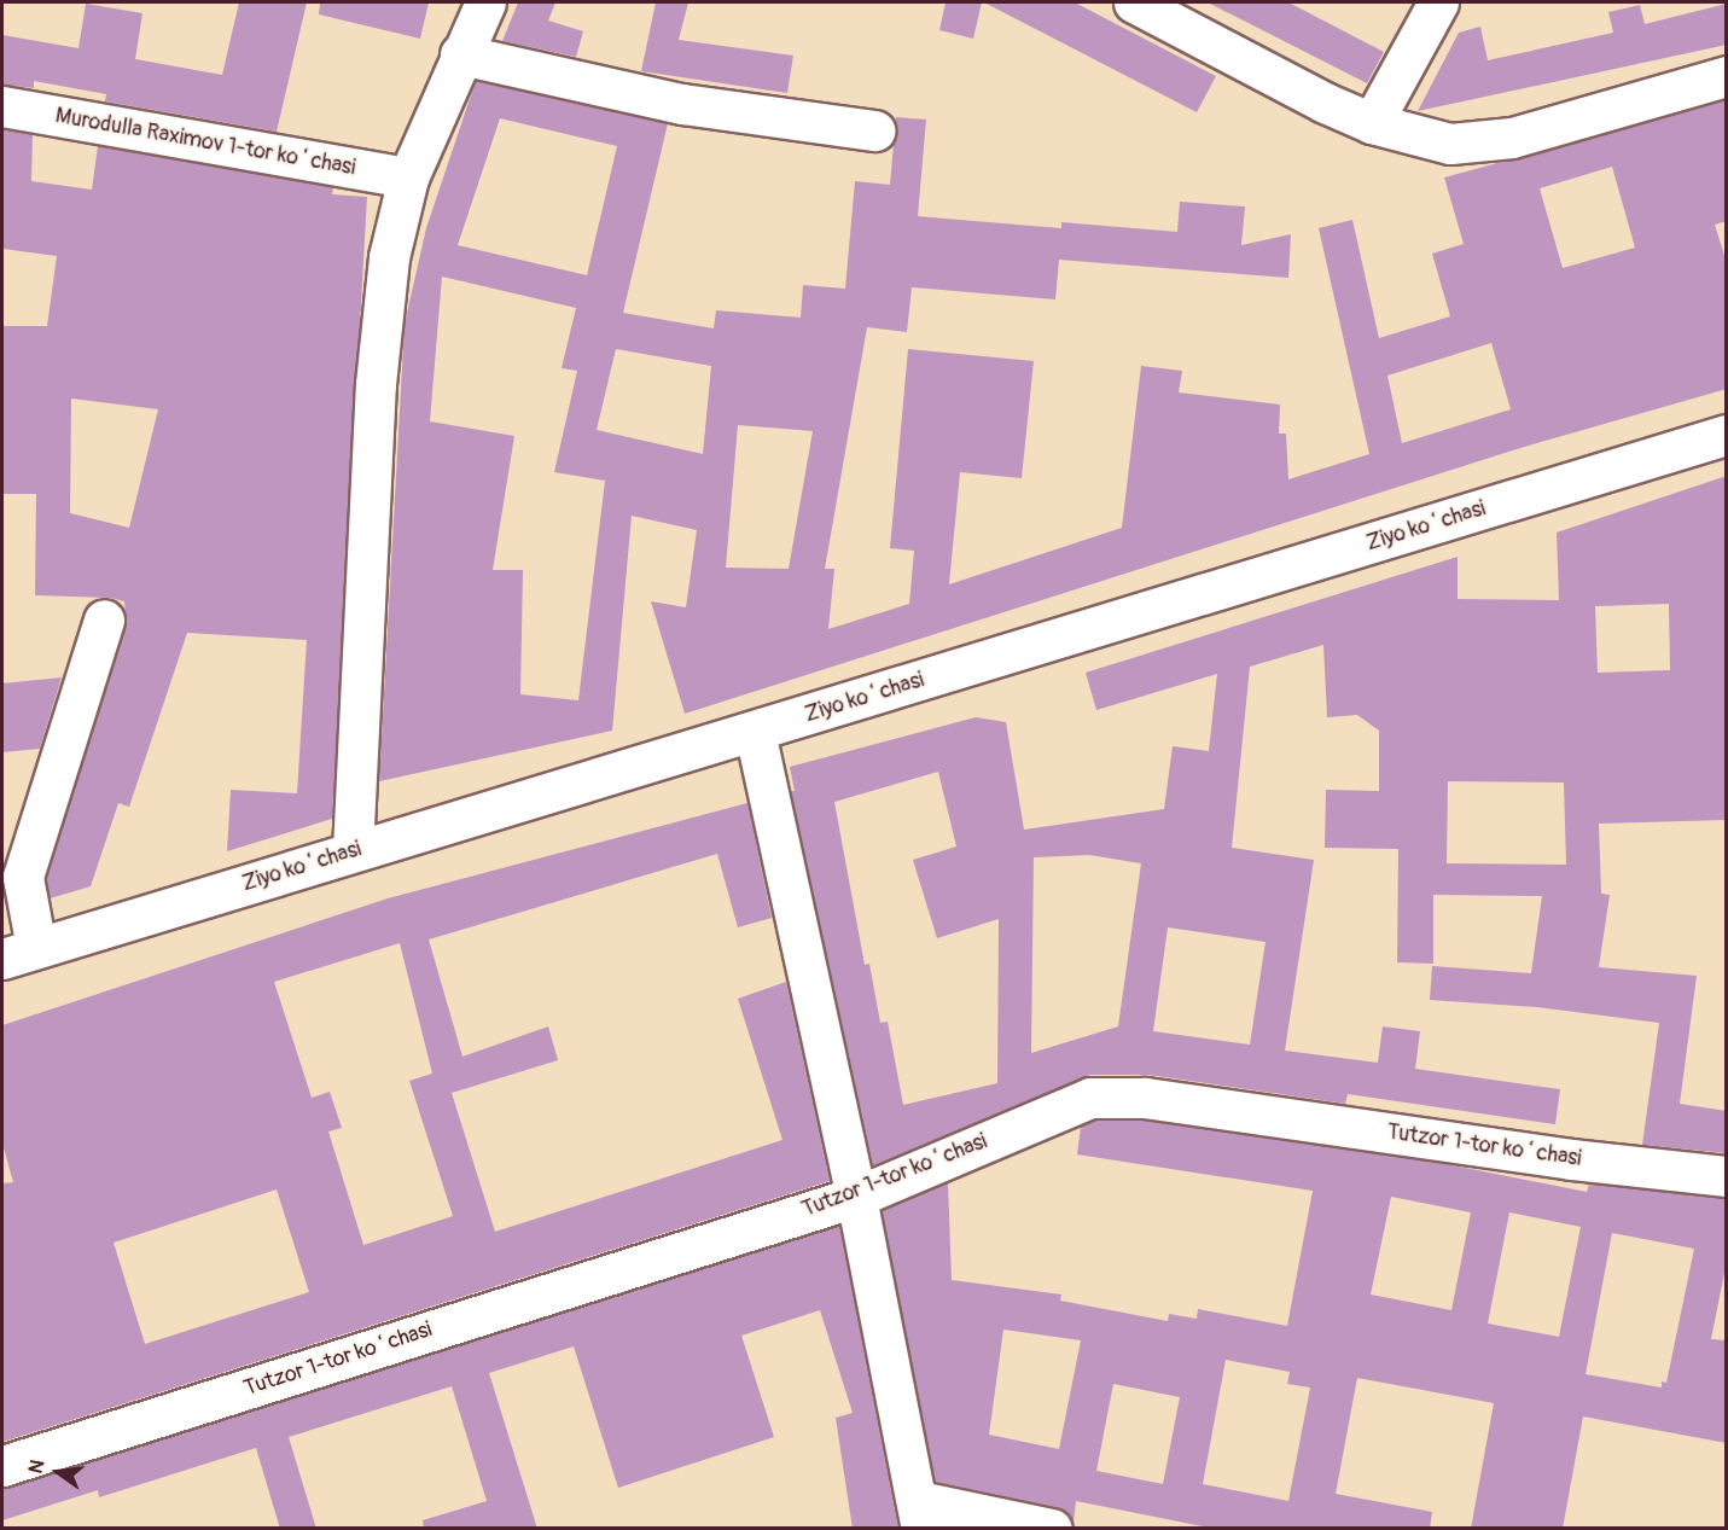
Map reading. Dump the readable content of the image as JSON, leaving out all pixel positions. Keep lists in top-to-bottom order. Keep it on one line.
{"streets":{"street":["Murodulla Raximov 1-tor koʻchasi","Ziyo koʻchasi","Tutzor 1-tor koʻchasi"]},"north":"left"}
